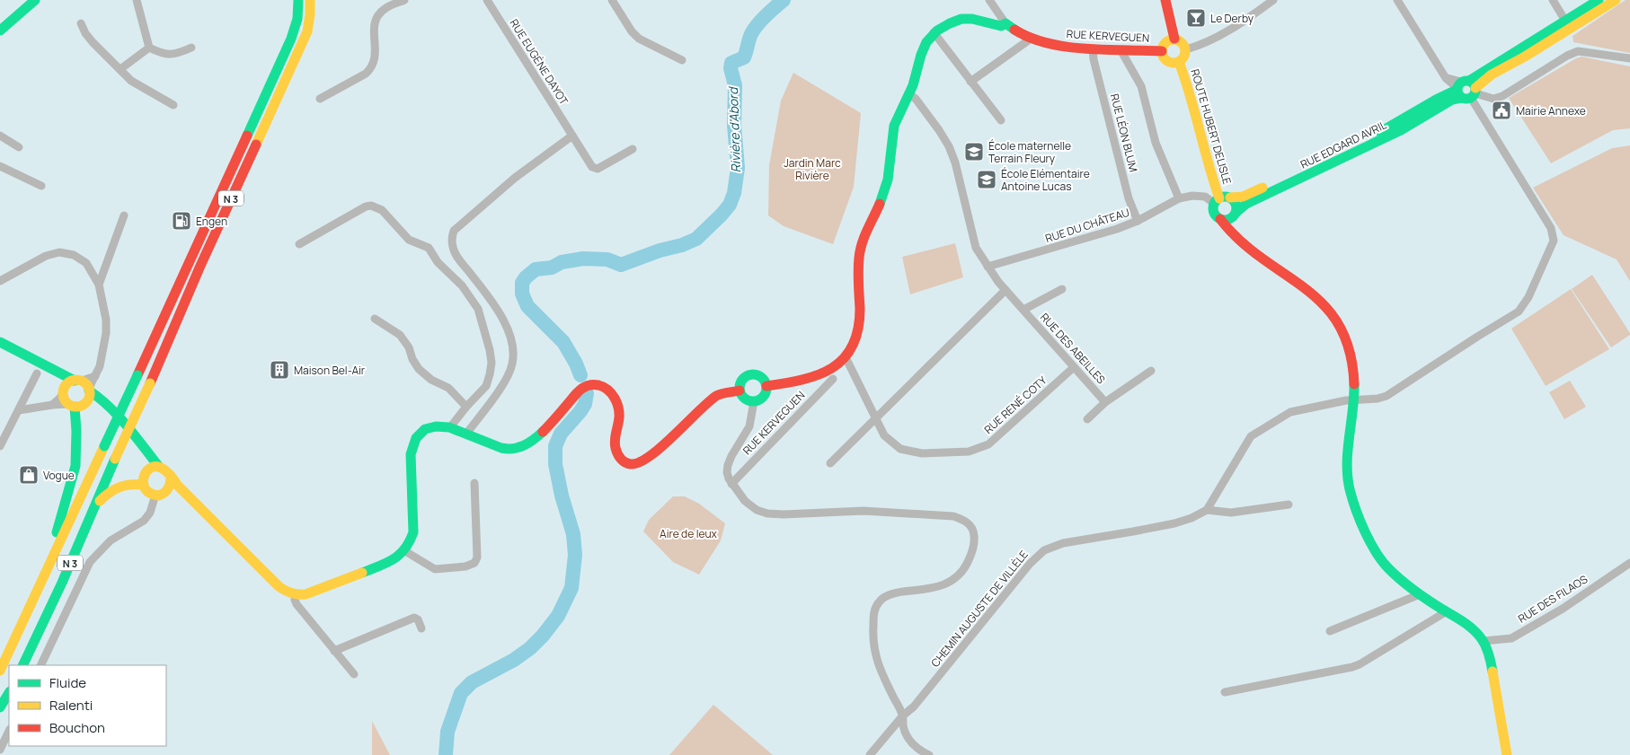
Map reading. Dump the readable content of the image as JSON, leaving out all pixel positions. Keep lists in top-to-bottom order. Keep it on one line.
{"streets":{"main road":["RUE KERVEGUEN","ROUTE HUBERT DELISLE","RUE EDGARD AVRIL","N 3"],"street":["RUE EUGÉNE DAYOT","RUE LÉON BLUM","RUE DU CHÂTEAU","RUE DES ABEILLES","RUE RENÉ COTY","RUE DES FILAOS","CHEMIN AUGUSTE DE VILLÈLE"]},"crossings":[["RUE KERVEGUEN","ROUTE HUBERT DELISLE"],["RUE KERVEGUEN","RUE LÉON BLUM"],["RUE KERVEGUEN","RUE DES ABEILLES"],["RUE KERVEGUEN","RUE RENÉ COTY"],["ROUTE HUBERT DELISLE","RUE EDGARD AVRIL"],["ROUTE HUBERT DELISLE","RUE DU CHÂTEAU"],["RUE LÉON BLUM","RUE DU CHÂTEAU"],["RUE EDGARD AVRIL","RUE DU CHÂTEAU"],["RUE DU CHÂTEAU","RUE DES ABEILLES"],["RUE DES ABEILLES","RUE RENÉ COTY"]],"water":["Rivière d'Abord"],"parks":["Jardin Marc Rivière","Aire de Ieux"],"places":{"bar":["Le Derby"],"public building":["Mairie Annexe"],"school or university":["École maternelle Terrain Fleury","École Elémentaire Antoine Lucas"],"fuel station":["Engen"],"building":["Maison Bel-Air"],"shop":["Vogue"]},"legend":["Fluide","Ralenti","Bouchon"]}
